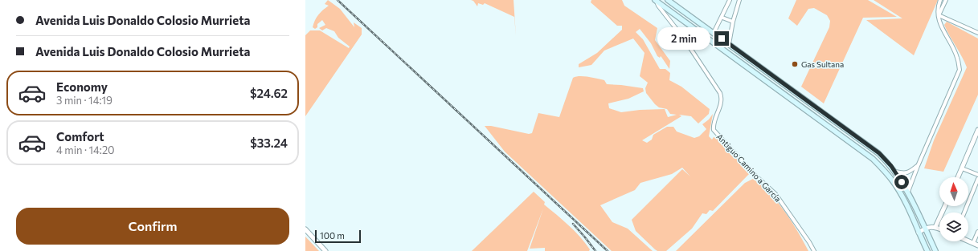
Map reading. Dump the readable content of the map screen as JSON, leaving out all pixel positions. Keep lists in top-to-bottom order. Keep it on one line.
{"streets":{"street":["Antiguo Camino a García"]},"places":["Gas Sultana"],"scale_bar":"100 m","north":"top","page":{"banner":["Avenida Luis Donaldo Colosio Murrieta","Avenida Luis Donaldo Colosio Murrieta"],"bubble":"2 min","list":[{"name":"Economy","note":"3 min · 14:19","value":"$24.62"},{"name":"Comfort","note":"4 min · 14:20","value":"$33.24"}],"buttons":"Confirm","scale":"100 m"}}
